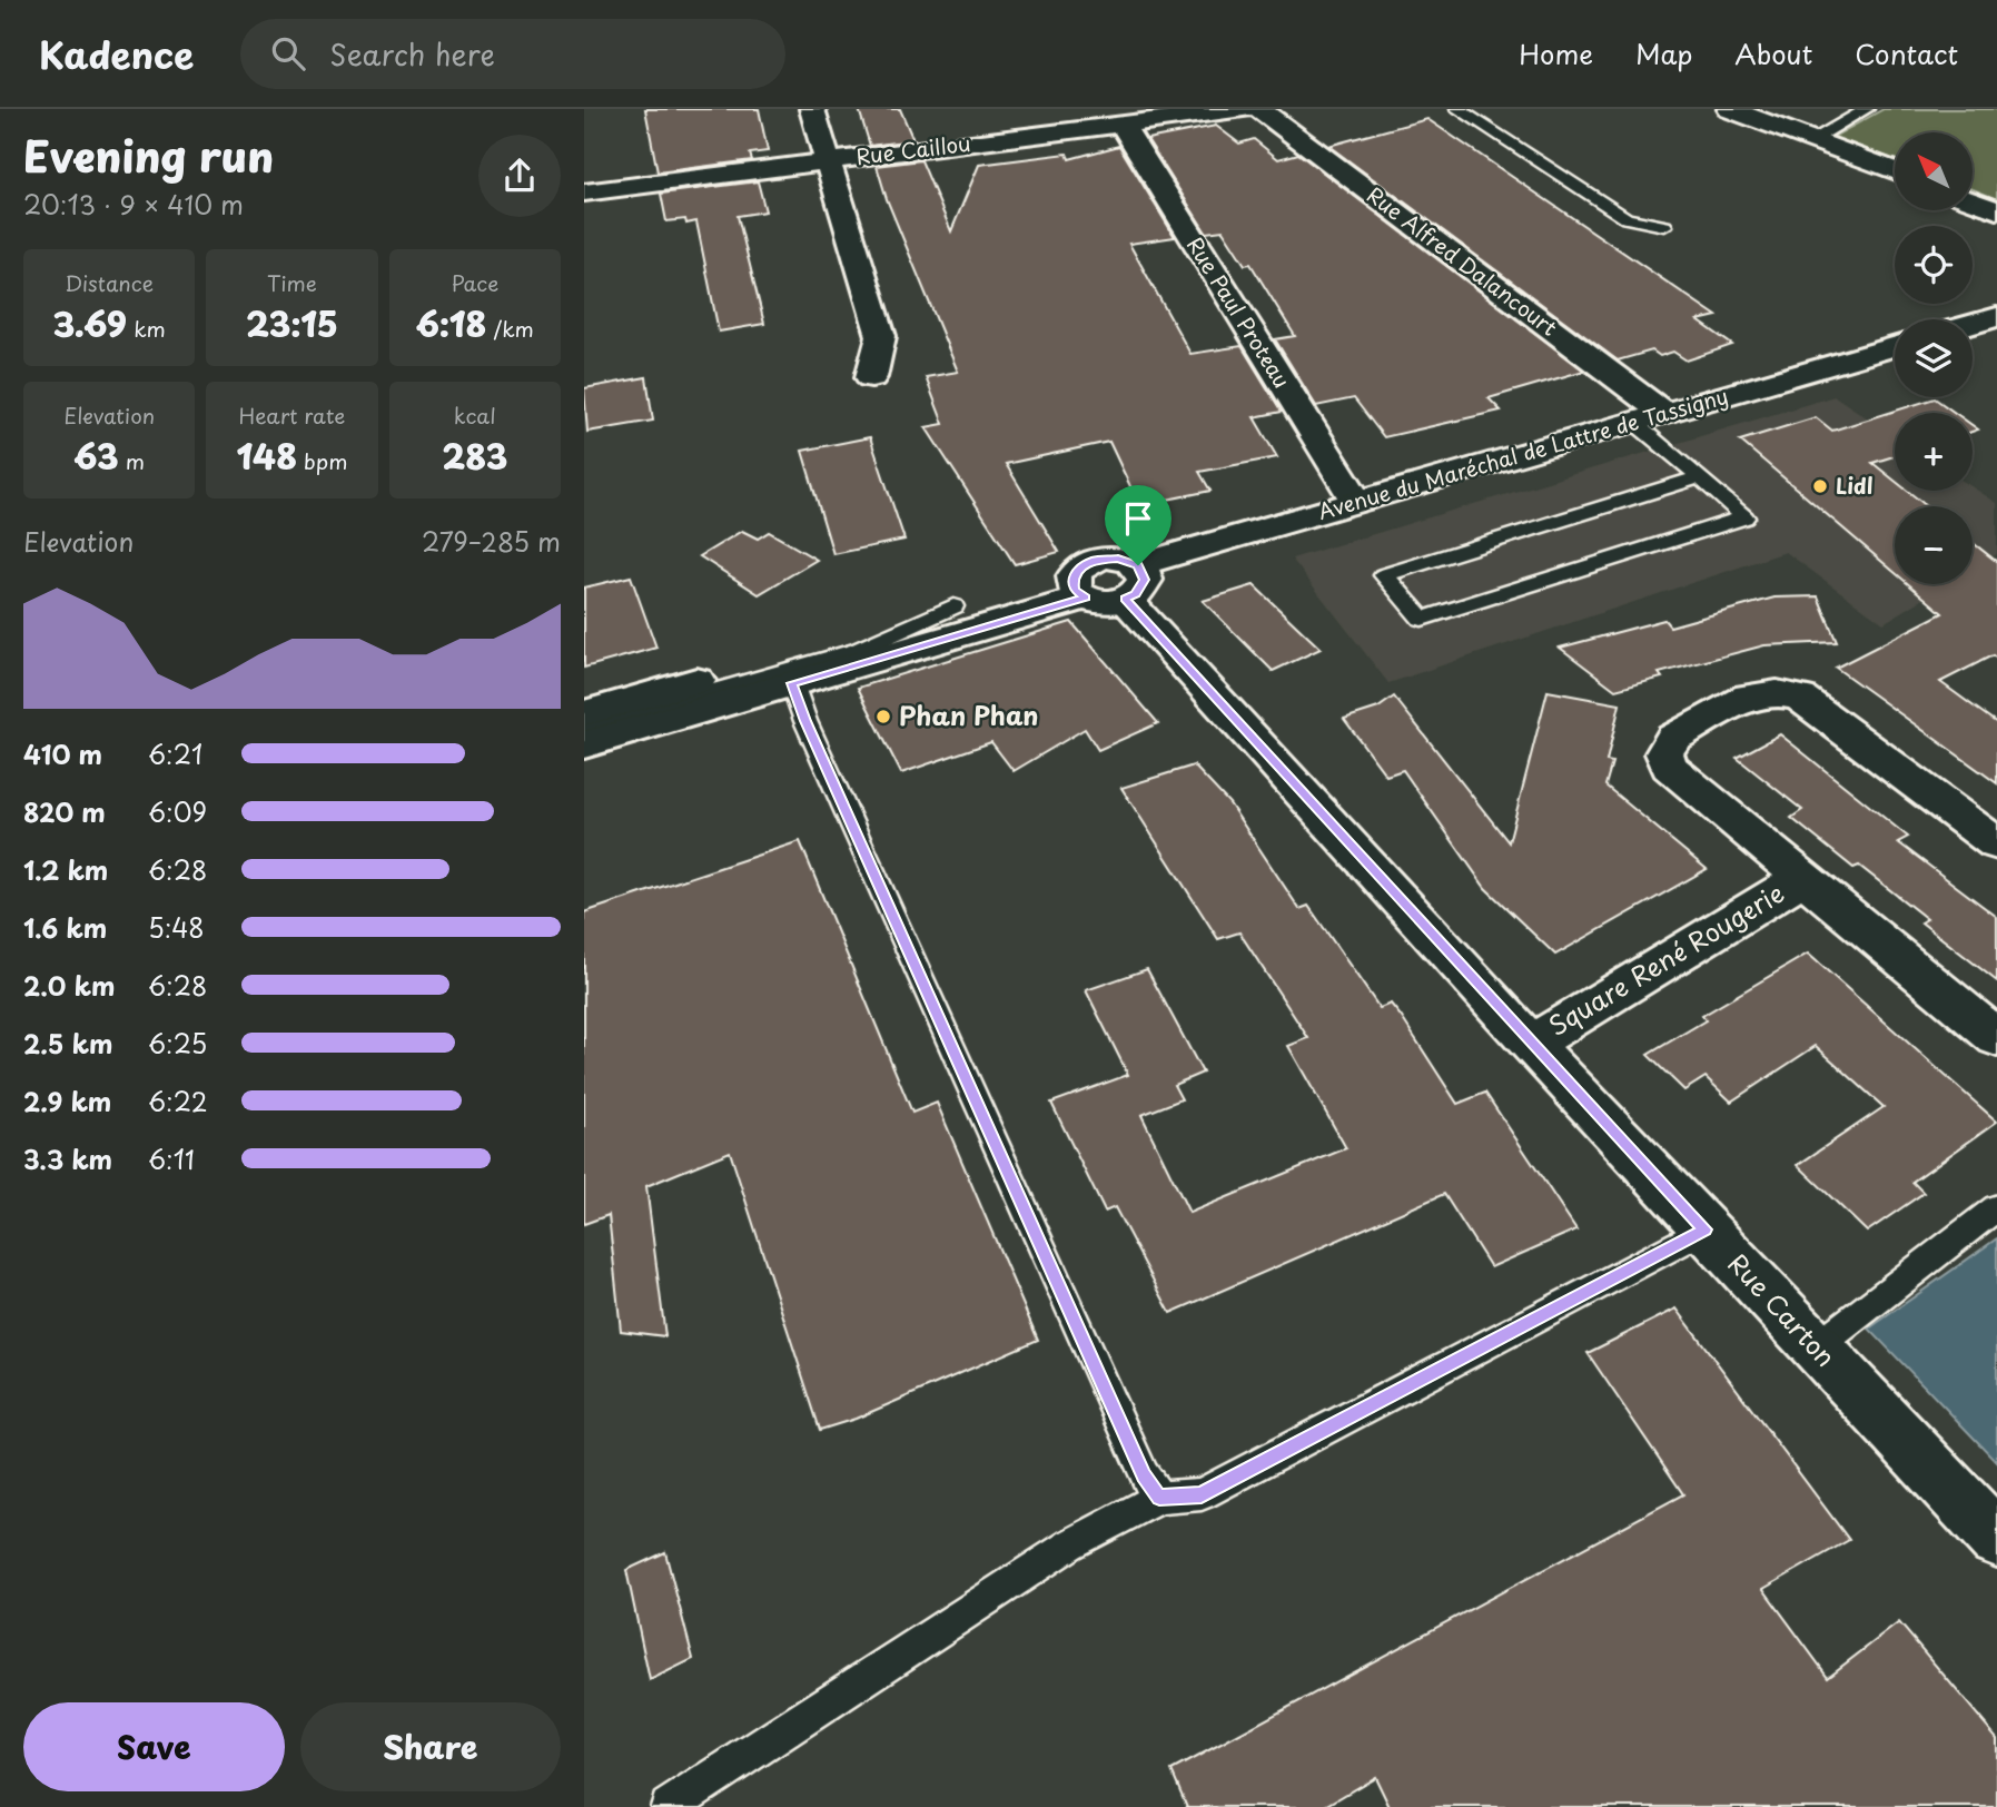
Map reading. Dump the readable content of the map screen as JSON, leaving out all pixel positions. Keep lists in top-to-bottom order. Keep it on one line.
{"streets":{"street":["Rue Caillou","Rue Alfred Dalancourt","Rue Paul Proteau","Avenue du Maréchal de Lattre de Tassigny","Square René Rougerie","Rue Carton"]},"crossings":[["Rue Caillou","Rue Paul Proteau"],["Rue Alfred Dalancourt","Avenue du Maréchal de Lattre de Tassigny"],["Rue Paul Proteau","Avenue du Maréchal de Lattre de Tassigny"],["Avenue du Maréchal de Lattre de Tassigny","Rue Carton"],["Square René Rougerie","Rue Carton"]],"places":["Lidl","Phan Phan"],"north":"top left","page":{"header":"Kadence","search":"Search here","nav":["Home","Map","About","Contact"],"heading":["Evening run","20:13 · 9 × 410 m"],"map_buttons":["+","−"],"stats":[["Distance","3.69 km"],["Time","23:15"],["Pace","6:18 /km"],["Elevation","63 m"],["Heart rate","148 bpm"],["kcal","283"]],"chart":["Elevation","279–285 m"],"list":[{"name":"410 m","note":"6:21"},{"name":"820 m","note":"6:09"},{"name":"1.2 km","note":"6:28"},{"name":"1.6 km","note":"5:48"},{"name":"2.0 km","note":"6:28"},{"name":"2.5 km","note":"6:25"},{"name":"2.9 km","note":"6:22"},{"name":"3.3 km","note":"6:11"}],"buttons":["Save","Share"]}}
